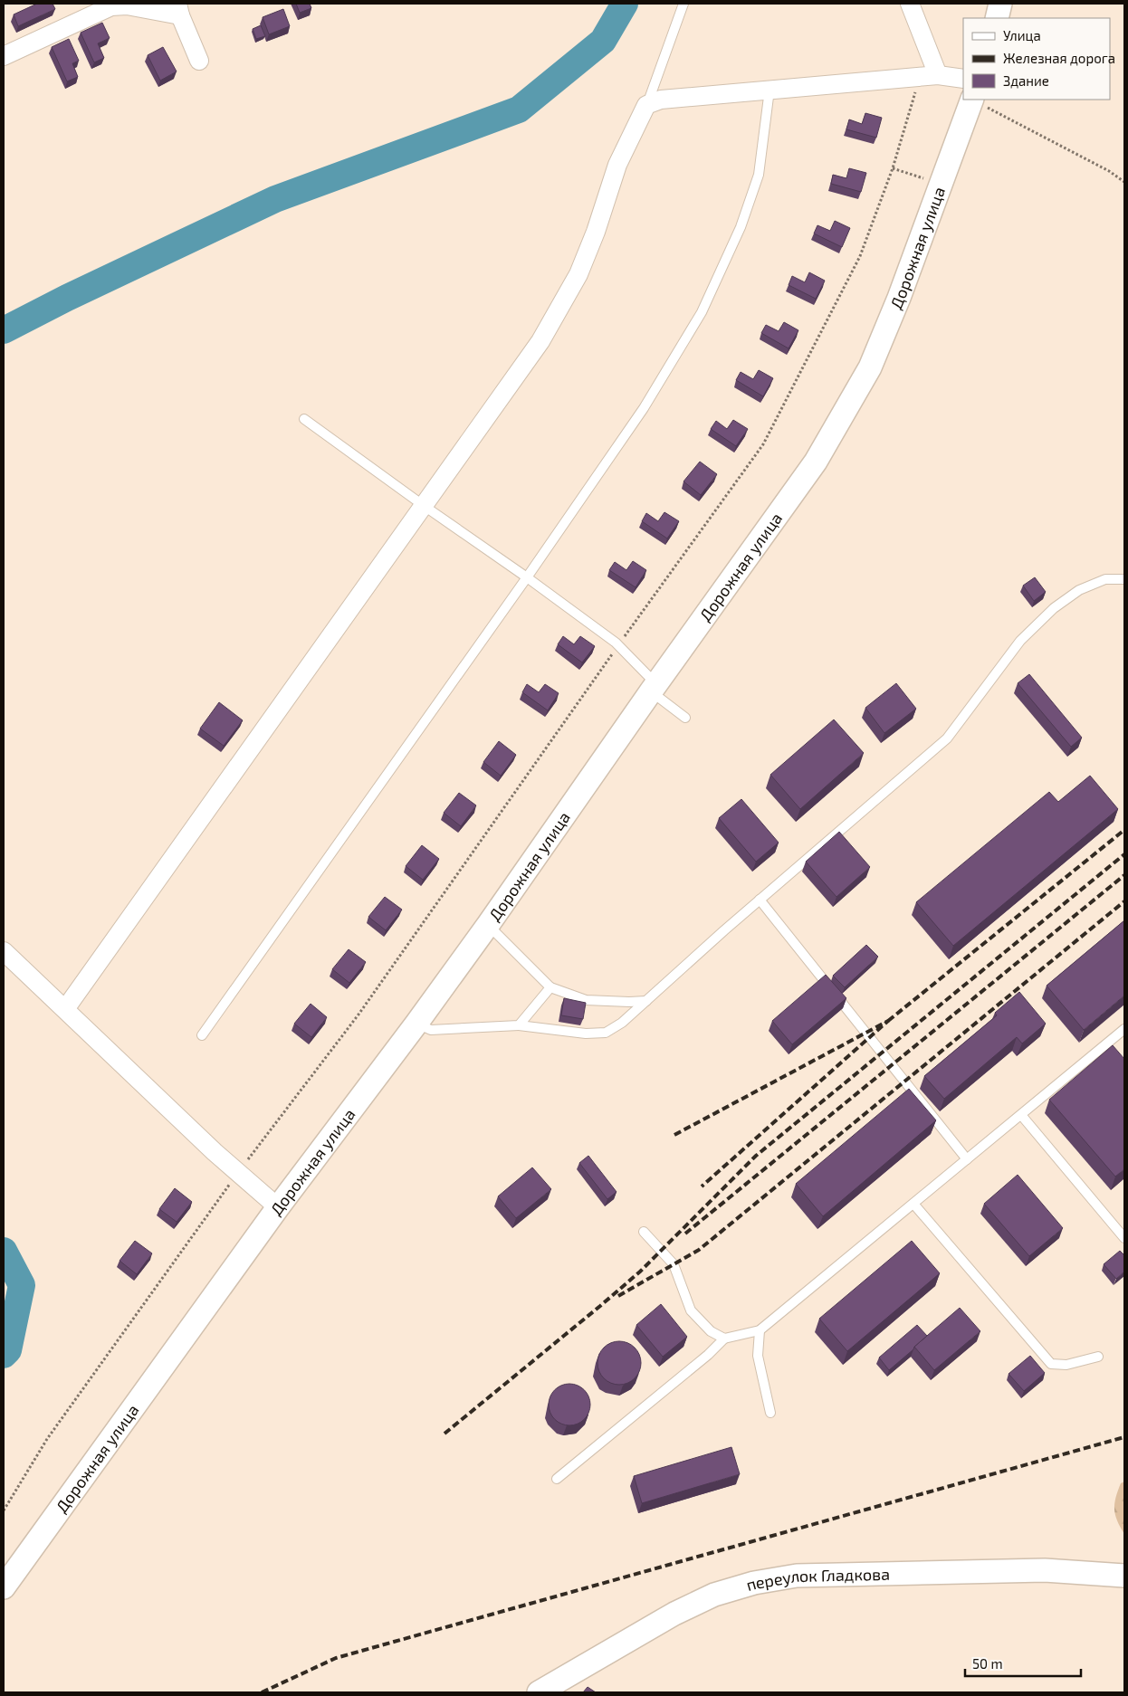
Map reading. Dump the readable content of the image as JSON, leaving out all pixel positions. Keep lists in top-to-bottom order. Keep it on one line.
{"streets":{"street":["Дорожная улица","переулок Гладкова"]},"legend":["Улица","Железная дорога","Здание"],"scale_bar":"50 m"}
